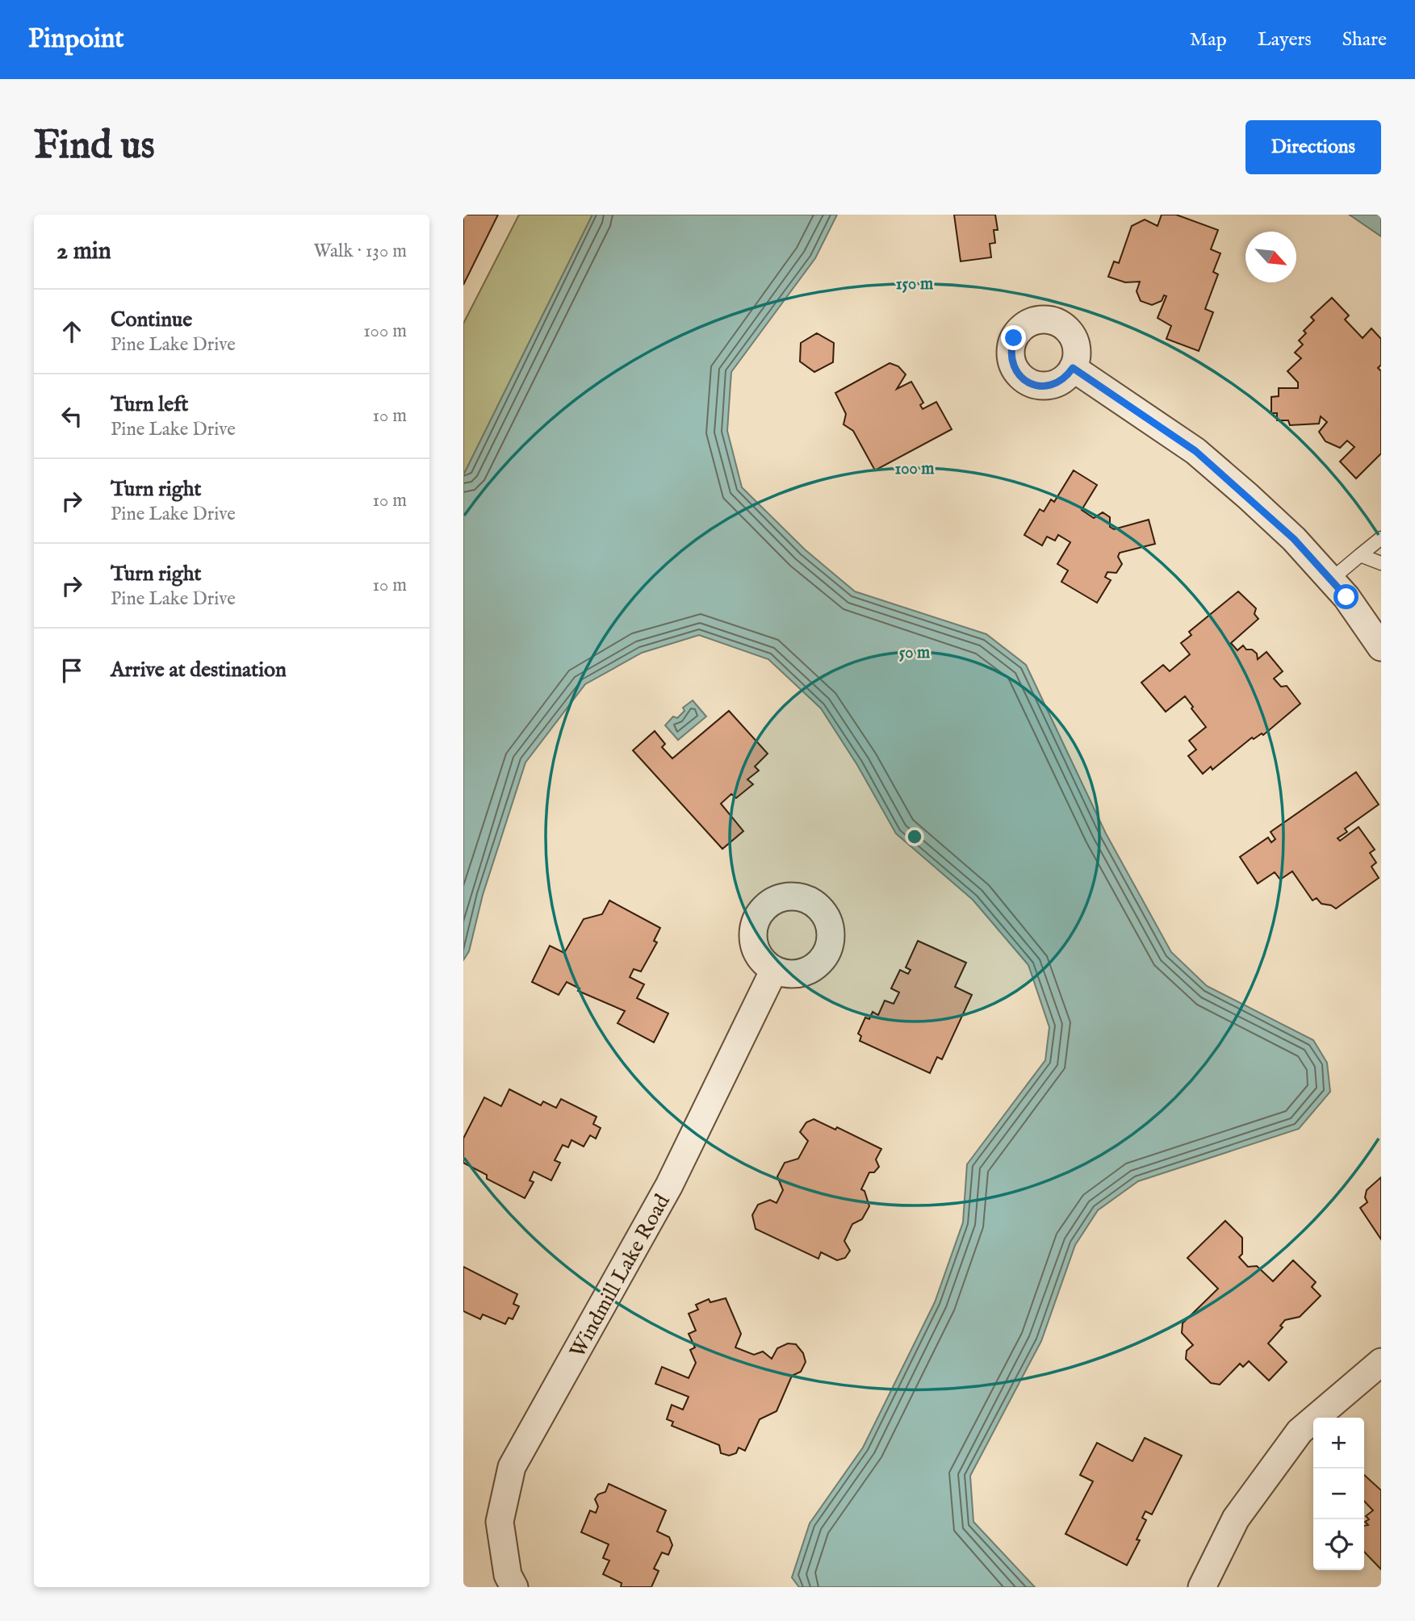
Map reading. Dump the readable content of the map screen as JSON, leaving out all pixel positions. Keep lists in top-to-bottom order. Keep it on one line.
{"streets":{"street":["Windmill Lake Road"]},"north":"bottom right","page":{"header":"Pinpoint","nav":["Map","Layers","Share"],"buttons":"Directions","title":"Find us","heading":["2 min","Walk · 130 m"],"list":[["Continue","Pine Lake Drive","100 m"],["Turn left","Pine Lake Drive","10 m"],["Turn right","Pine Lake Drive","10 m"],["Turn right","Pine Lake Drive","10 m"],"Arrive at destination"],"map_buttons":["+","−"]},"rings":["150 m","100 m","50 m"]}
